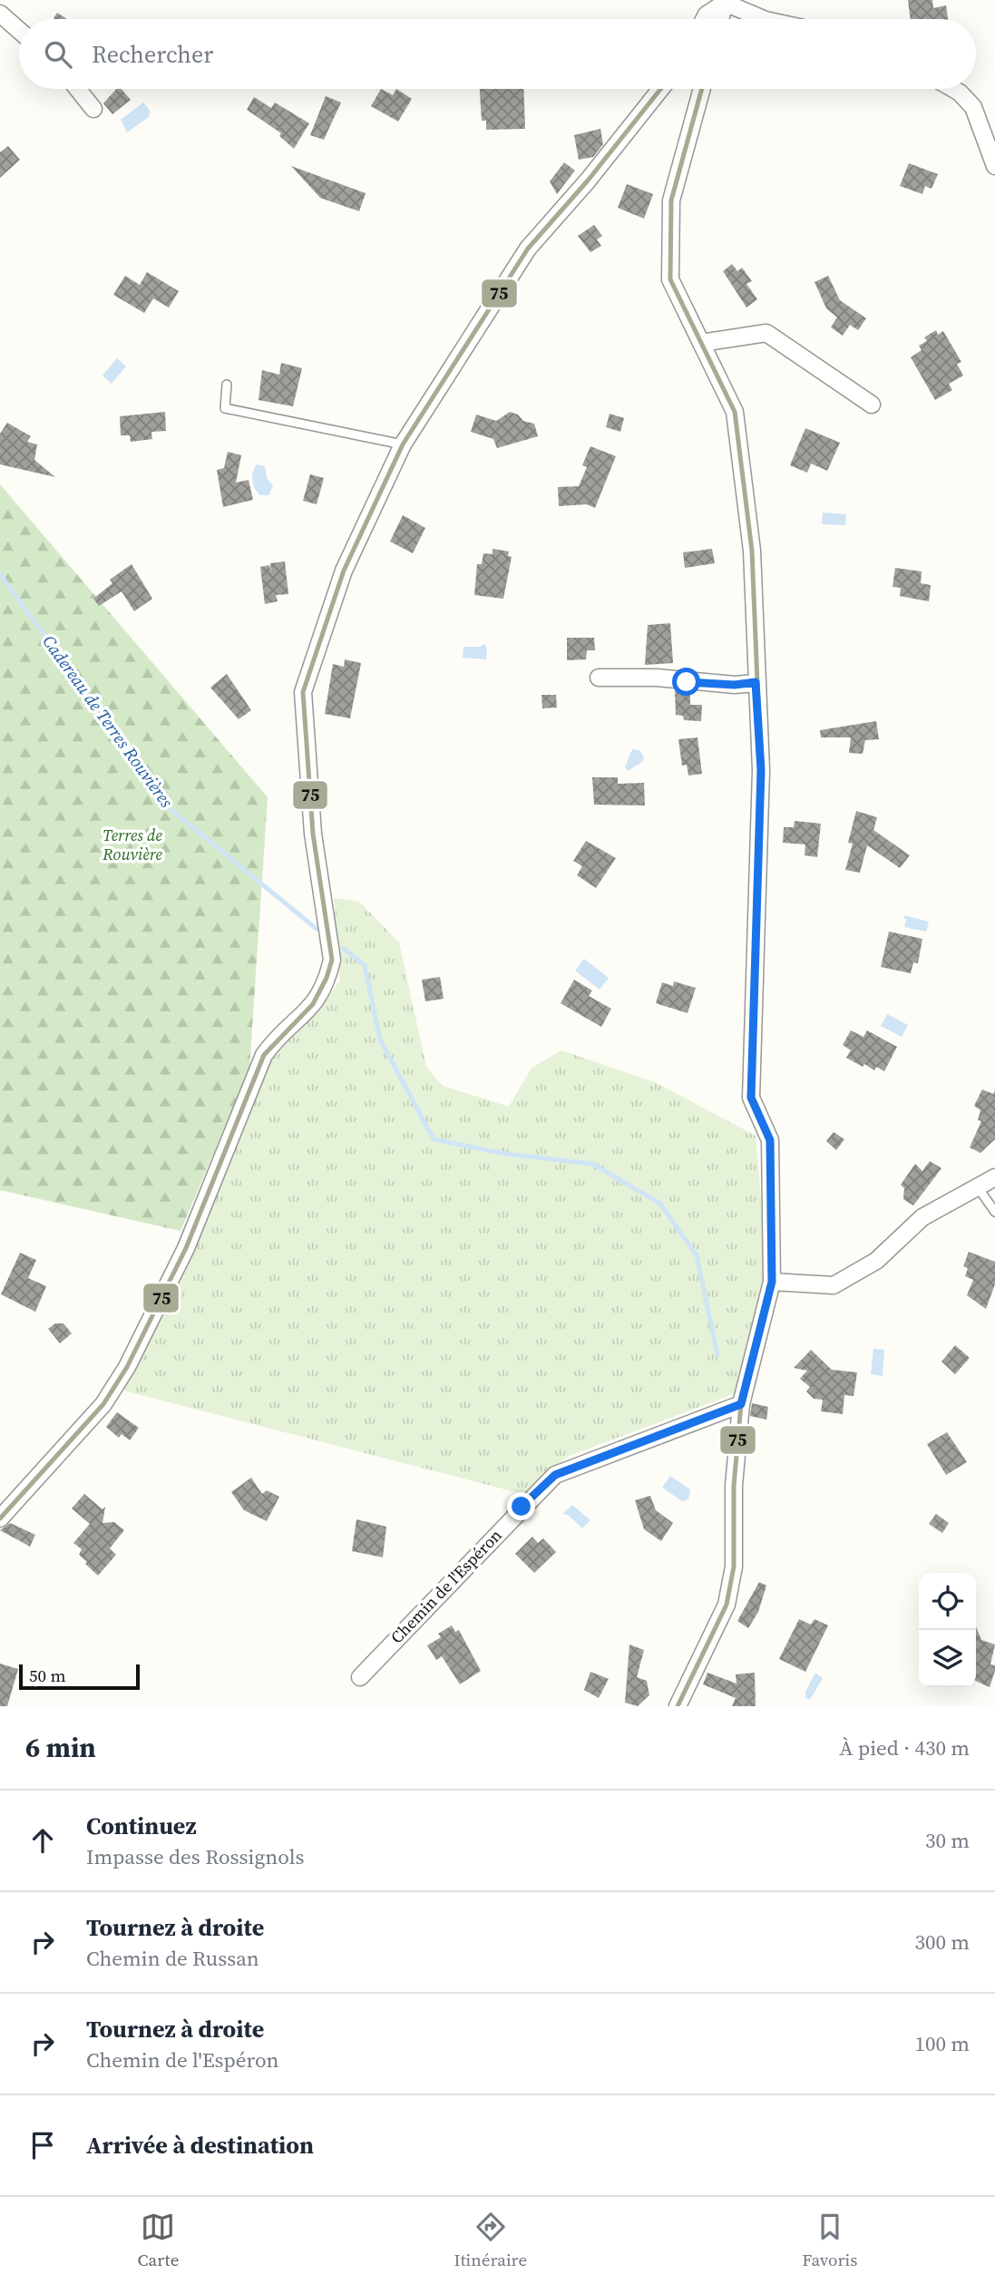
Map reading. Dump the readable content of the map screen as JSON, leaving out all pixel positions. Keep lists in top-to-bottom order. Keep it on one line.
{"streets":{"street":["Chemin de l'Espéron"]},"water":["Cadereau de Terres Rouvières"],"parks":["Terres de Rouvière"],"lines":["transit line 75"],"scale_bar":"50 m","page":{"search":"Rechercher","scale":"50 m","heading":["6 min","À pied · 430 m"],"list":[["Continuez","Impasse des Rossignols","30 m"],["Tournez à droite","Chemin de Russan","300 m"],["Tournez à droite","Chemin de l'Espéron","100 m"],"Arrivée à destination"],"nav":["Carte","Itinéraire","Favoris"]}}
